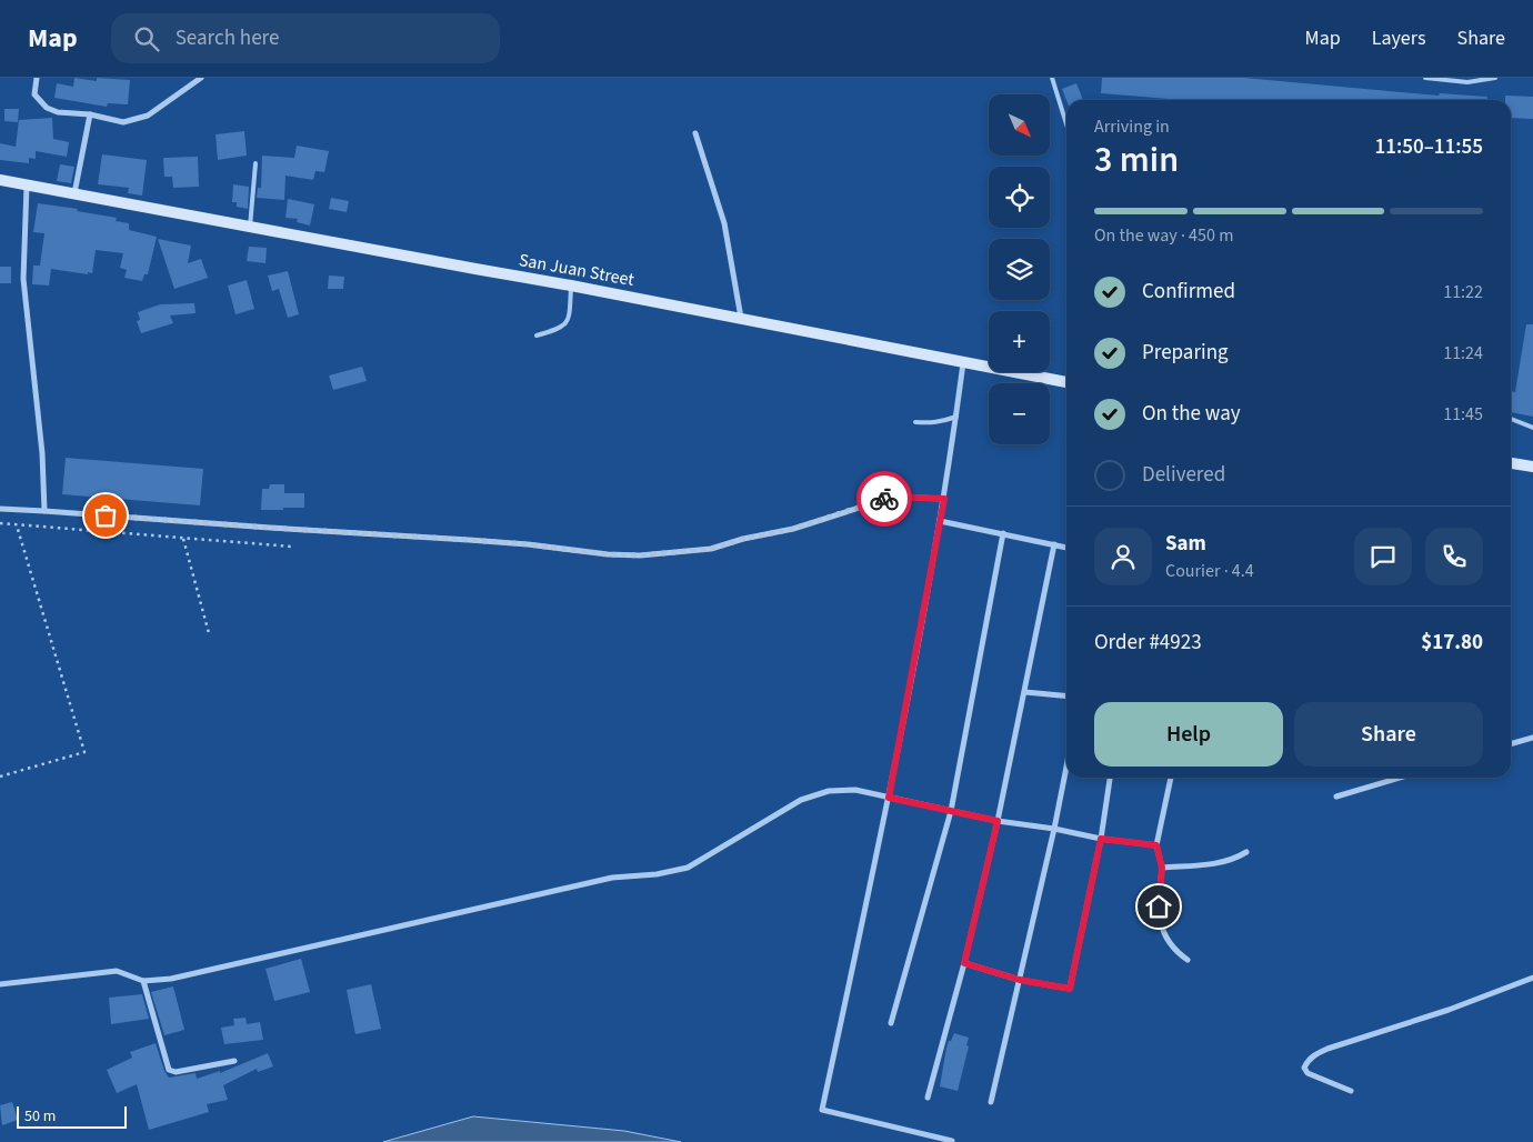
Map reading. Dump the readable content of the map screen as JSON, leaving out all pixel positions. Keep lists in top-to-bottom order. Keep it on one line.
{"streets":{"main road":["San Juan Street"]},"scale_bar":"50 m","north":"bottom right","page":{"header":"Map","search":"Search here","nav":["Map","Layers","Share"],"map_buttons":["+","−"],"heading":["3 min","Arriving in","11:50–11:55"],"panel":["Sam","Courier · 4.4","Order #4923","$17.80"],"bar":"On the way · 450 m","list":[["Confirmed","11:22"],["Preparing","11:24"],["On the way","11:45"],"Delivered"],"buttons":["Help","Share"],"scale":"50 m"}}
